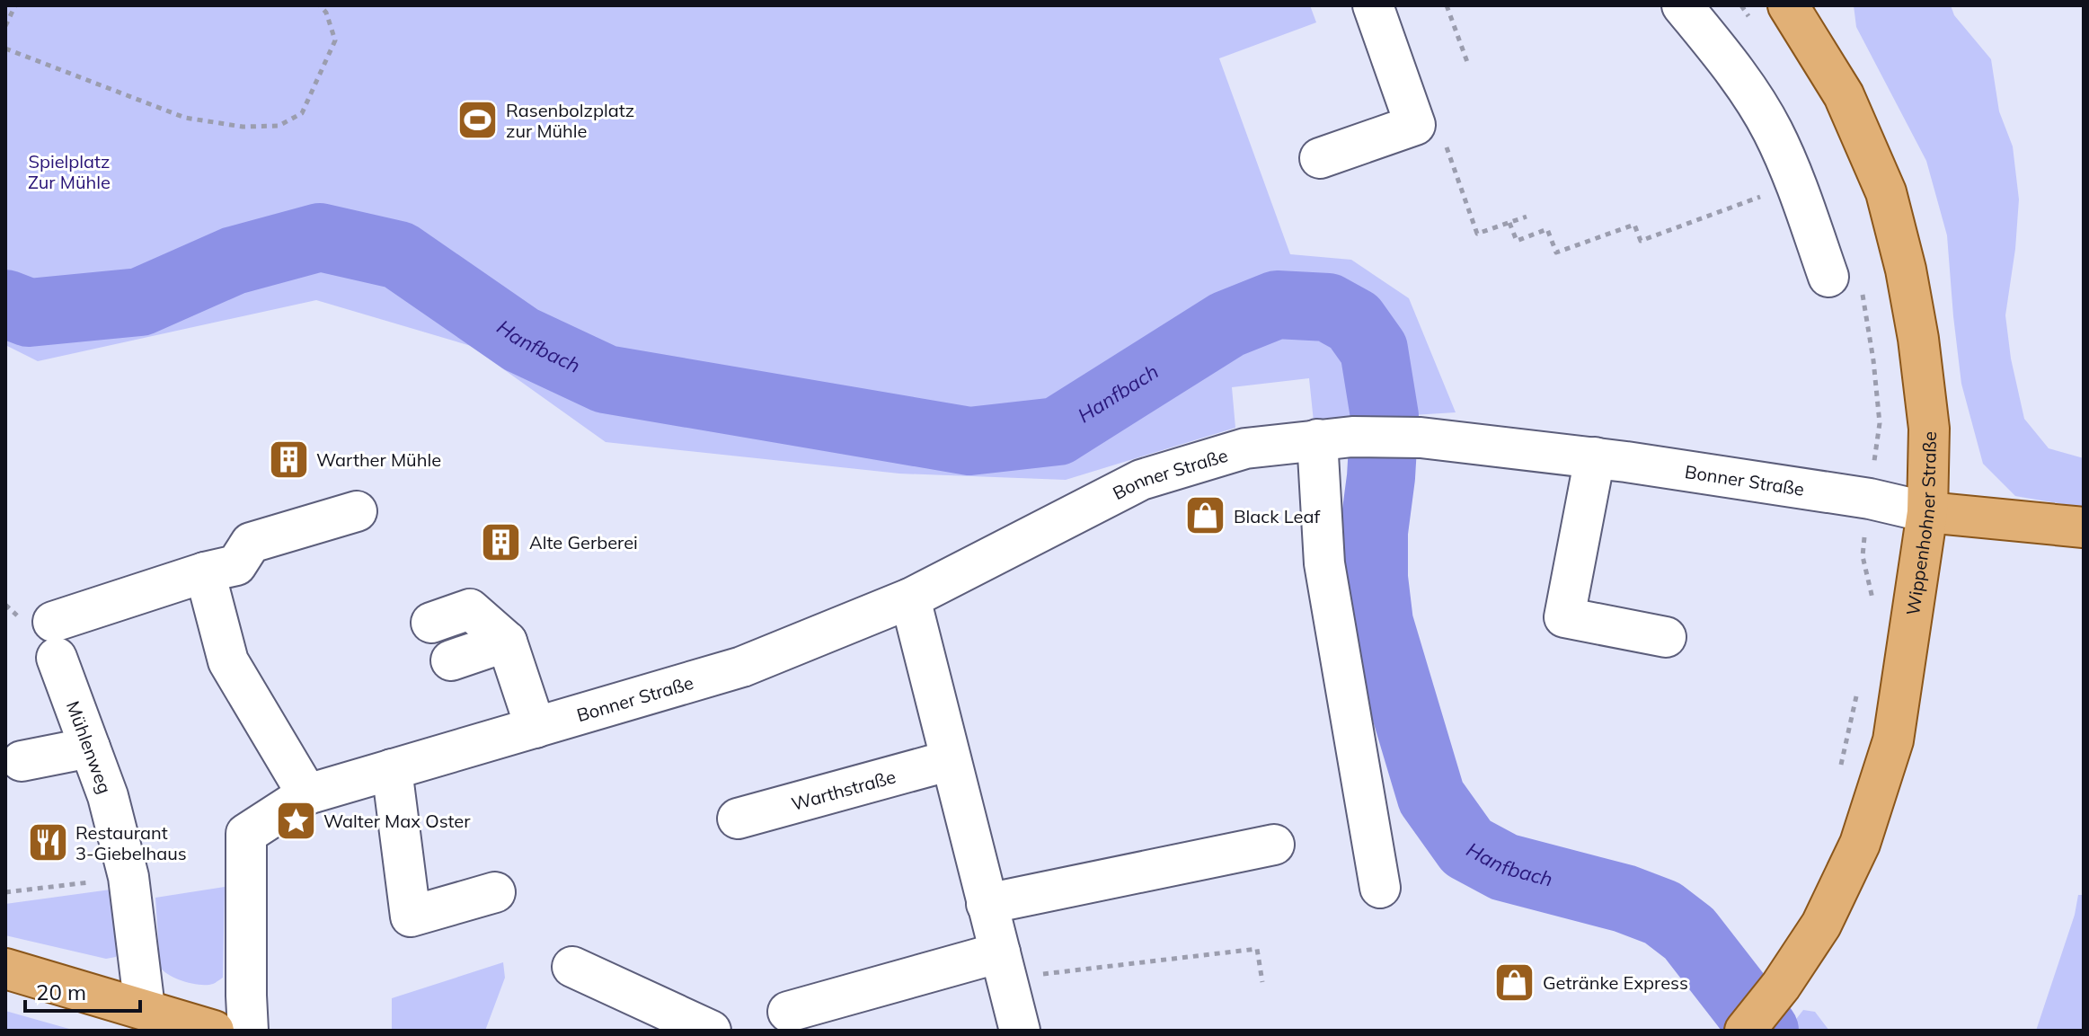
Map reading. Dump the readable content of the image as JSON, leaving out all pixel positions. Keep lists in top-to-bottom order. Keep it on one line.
{"streets":{"main road":["Bonner Straße","Wippenhohner Straße"],"street":["Mühlenweg","Warthstraße"]},"crossings":[["Bonner Straße","Wippenhohner Straße"]],"water":["Hanfbach"],"parks":["Spielplatz Zur Mühle"],"places":{"sports":["Rasenbolzplatz zur Mühle"],"building":["Warther Mühle","Alte Gerberei"],"shop":["Black Leaf","Getränke Express"],"place":["Walter Max Oster"],"restaurant":["Restaurant 3-Giebelhaus"]},"scale_bar":"20 m"}
